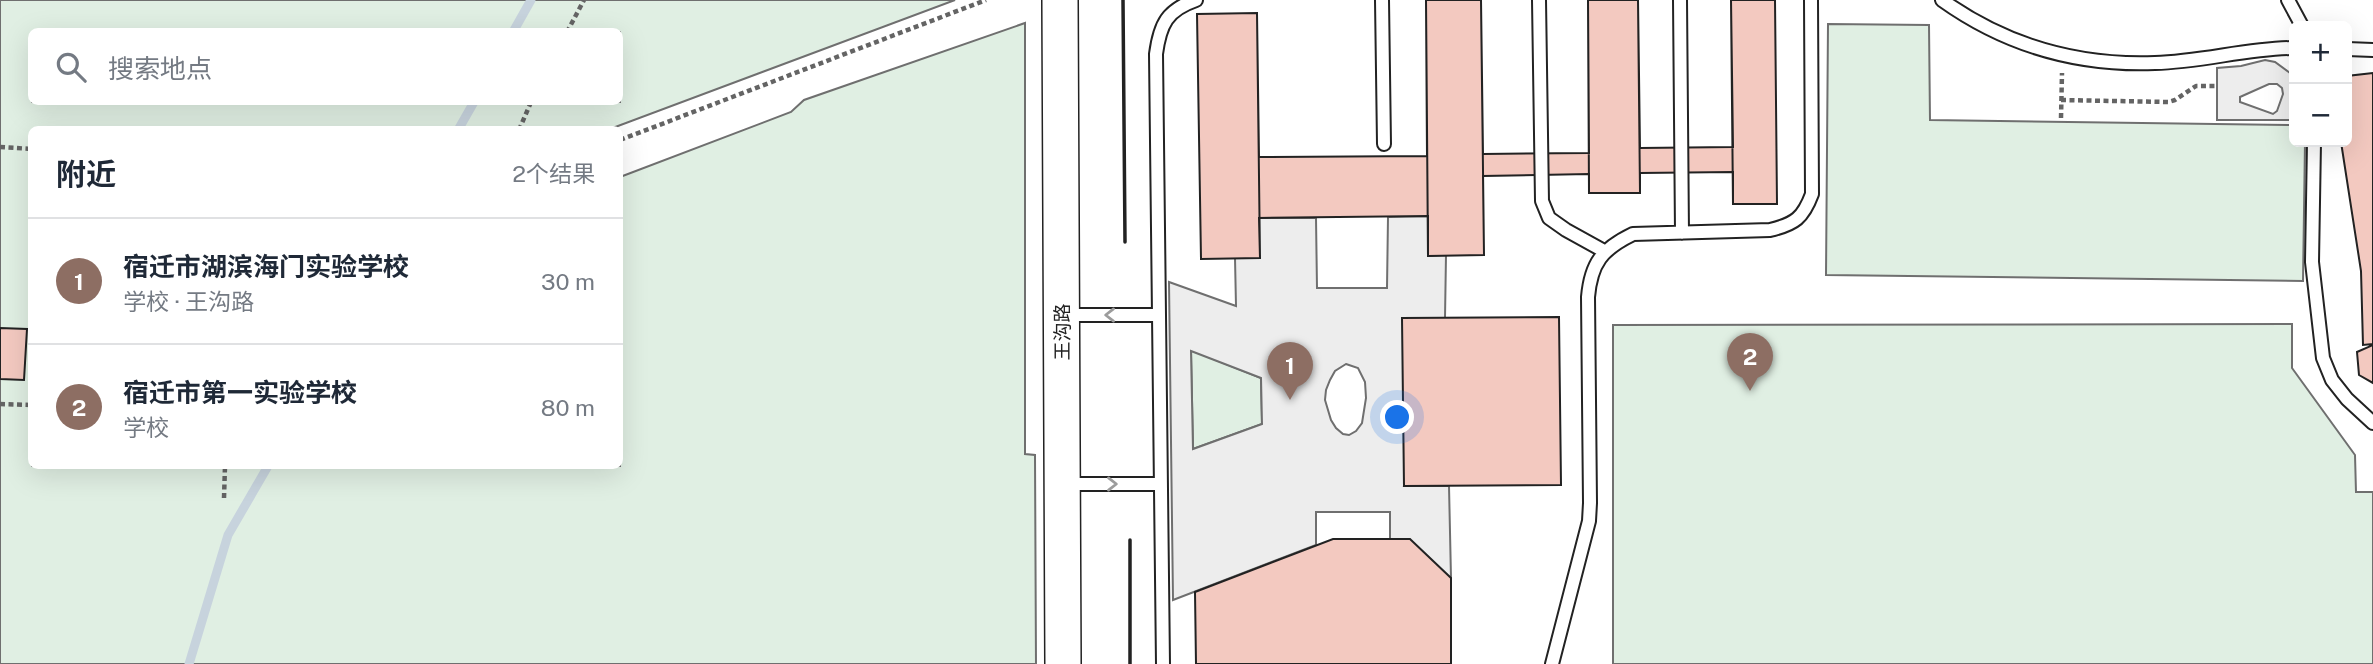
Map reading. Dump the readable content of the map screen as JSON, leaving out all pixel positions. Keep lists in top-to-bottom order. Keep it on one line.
{"streets":{"street":["王沟路"]},"page":{"map_buttons":["+","−"],"search":"搜索地点","heading":["附近","2个结果"],"list":[{"mark":"1","name":"宿迁市湖滨海门实验学校","note":"学校 · 王沟路","value":"30 m"},{"mark":"2","name":"宿迁市第一实验学校","note":"学校","value":"80 m"}],"pins":["2","1"]}}
